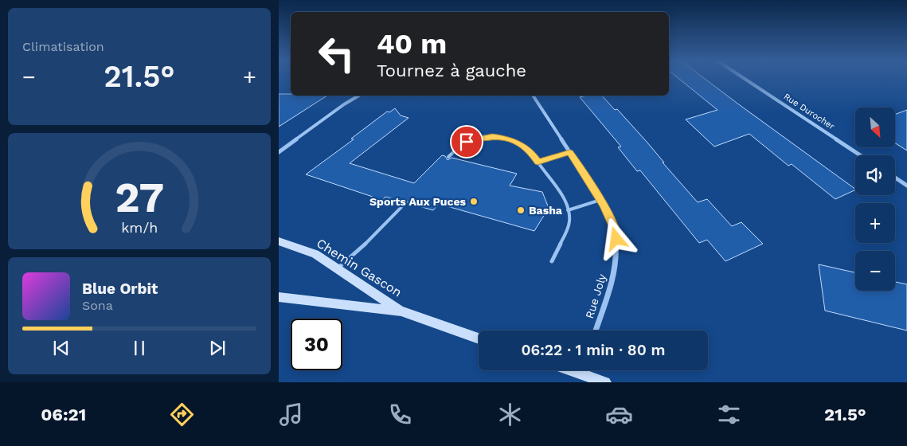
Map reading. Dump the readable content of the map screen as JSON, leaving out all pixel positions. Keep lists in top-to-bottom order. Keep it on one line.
{"streets":{"main road":["Chemin Gascon"],"street":["Rue Durocher","Rue Joly"]},"places":["Sports Aux Puces","Basha"],"north":"bottom right","page":{"tile":"Climatisation","turn":["40 m","Tournez à gauche"],"heat":["−","21.5°","+"],"map_buttons":["+","−"],"song":["Blue Orbit","Sona"],"limit":"30","trip":"06:22 · 1 min · 80 m","tabs":["06:21","21.5°"],"gauge":["27","km/h"]}}
